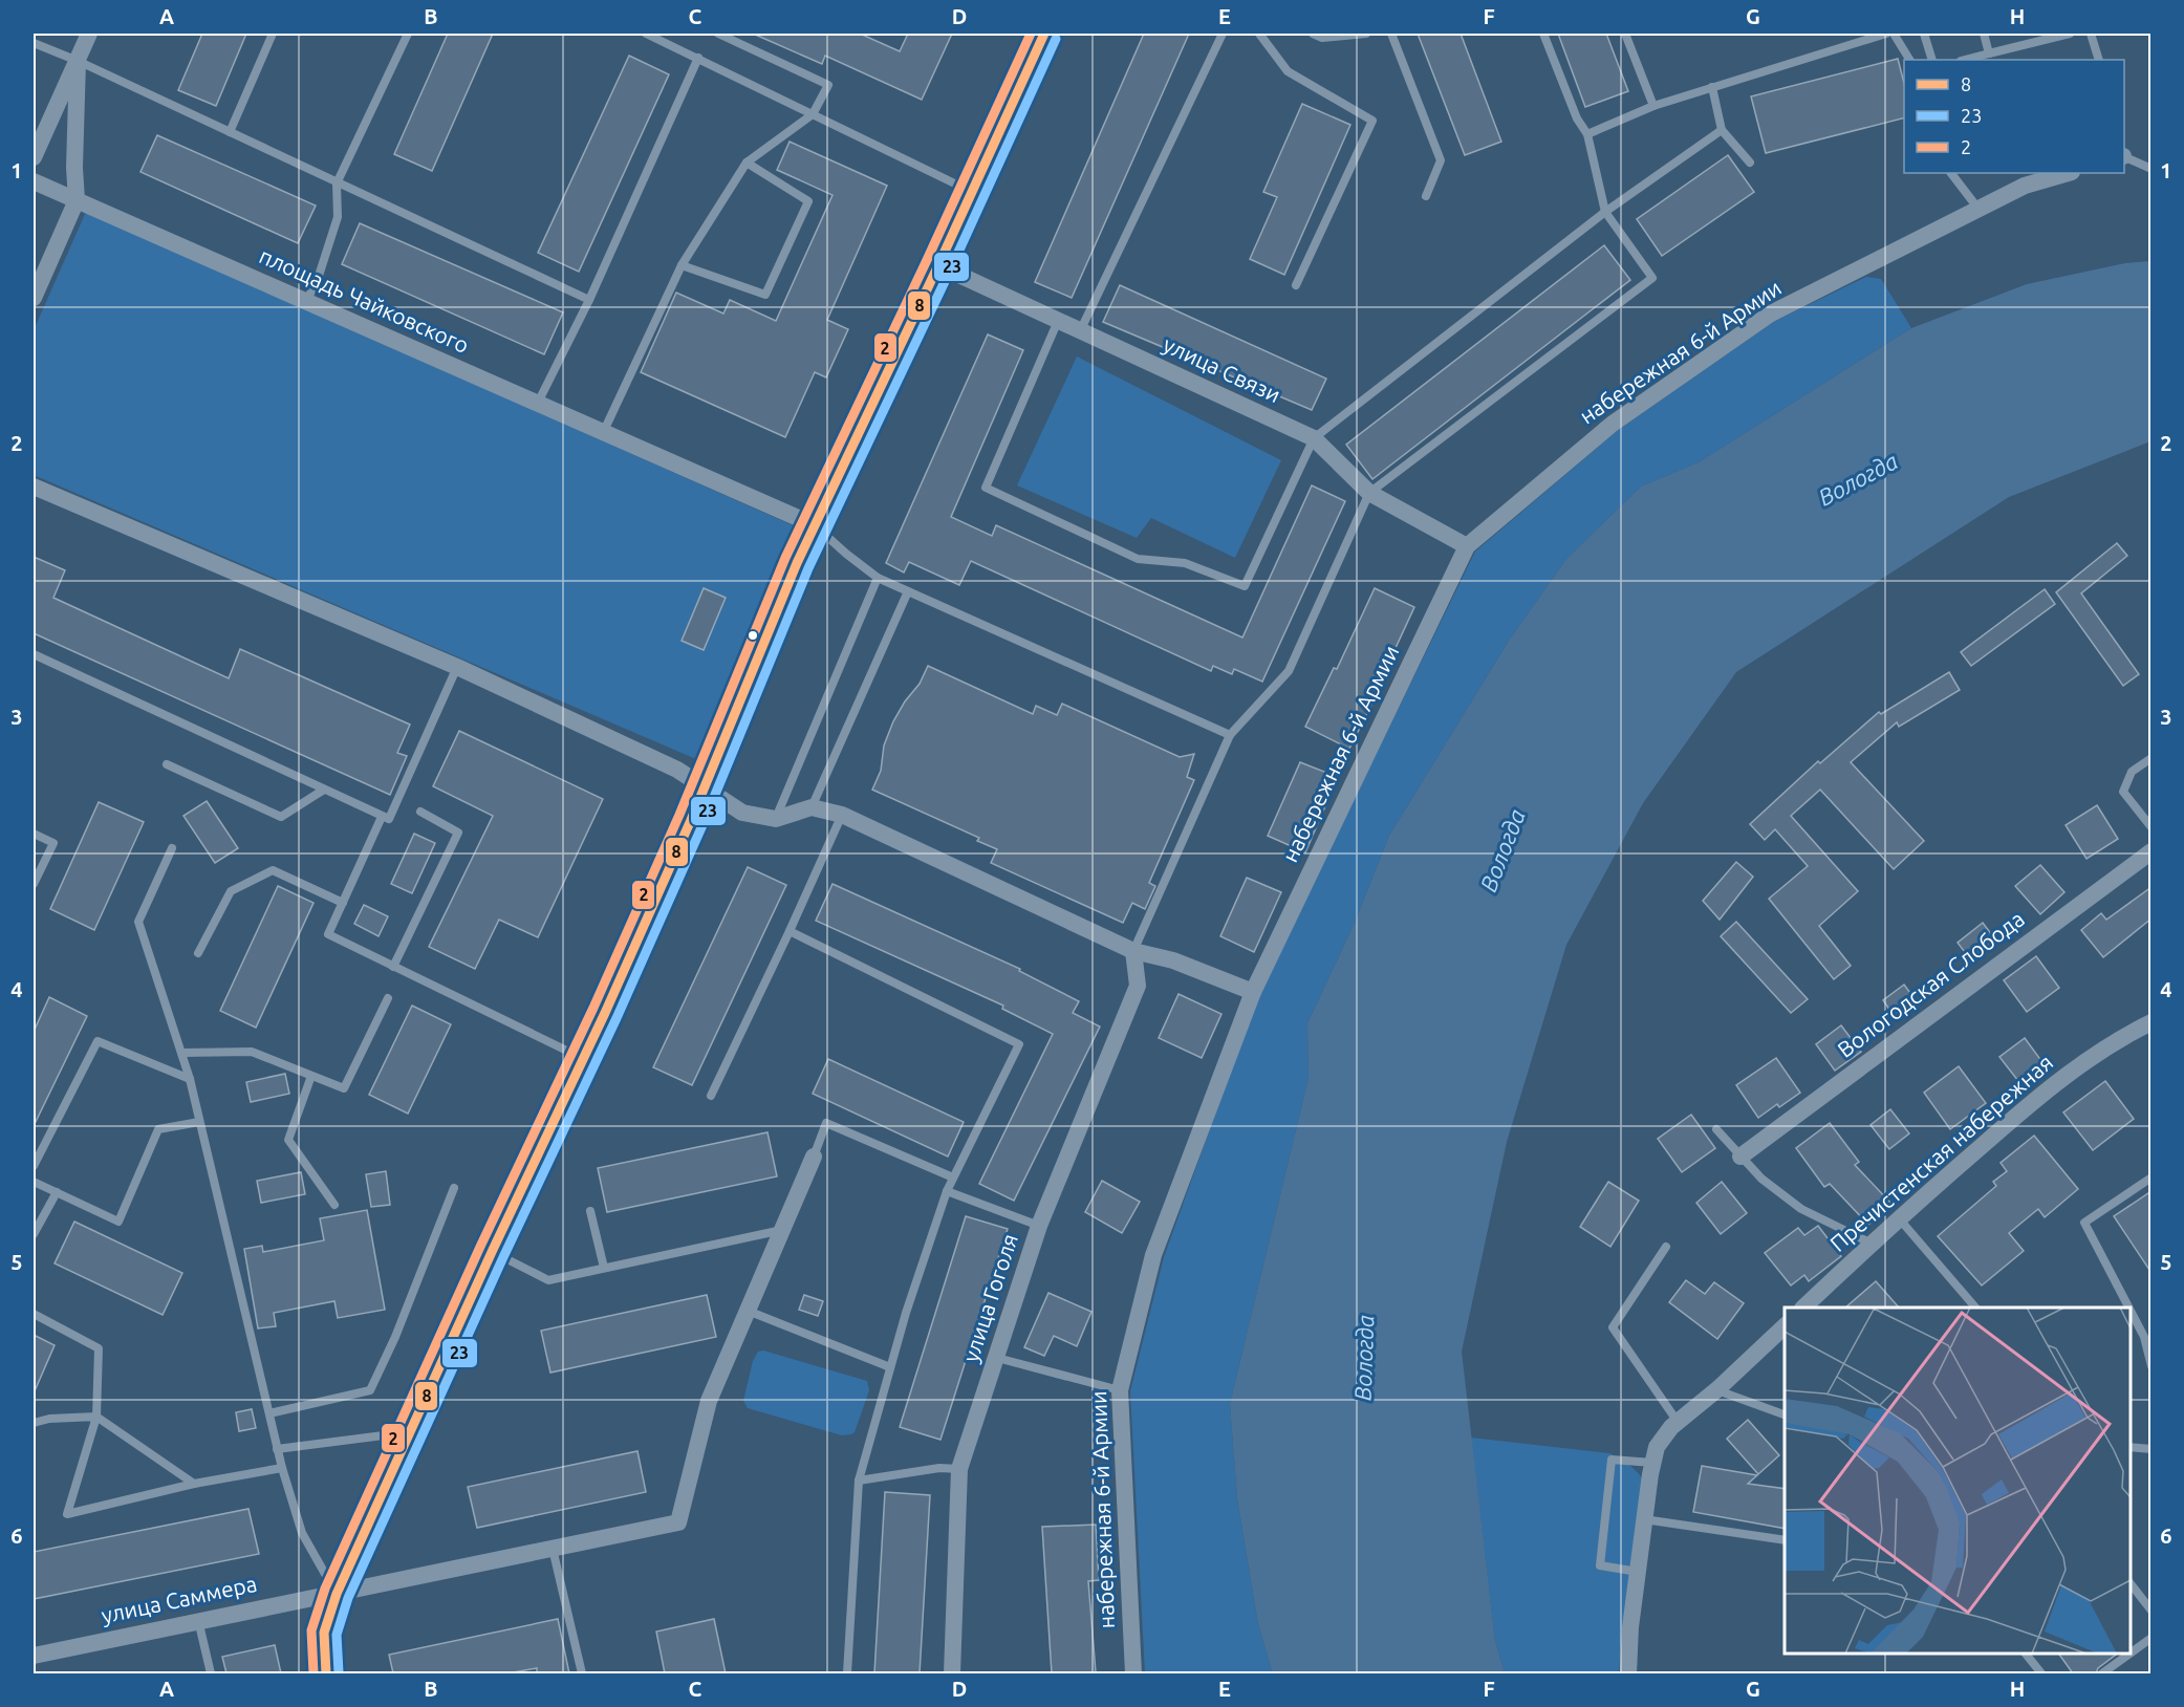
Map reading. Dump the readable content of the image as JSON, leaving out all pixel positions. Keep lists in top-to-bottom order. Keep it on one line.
{"streets":{"street":["площадь Чайковского","набережная 6-й Армии","улица Связи","Вологодская Слобода","Пречистенская набережная","улица Гоголя","улица Саммера"]},"crossings":[["набережная 6-й Армии","улица Связи"]],"water":["Вологда"],"lines":["transit line 8","transit line 2","transit line 23"],"legend":["8","23","2"],"grid":{"columns":["A","B","C","D","E","F","G","H"],"rows":["1","2","3","4","5","6"]}}
